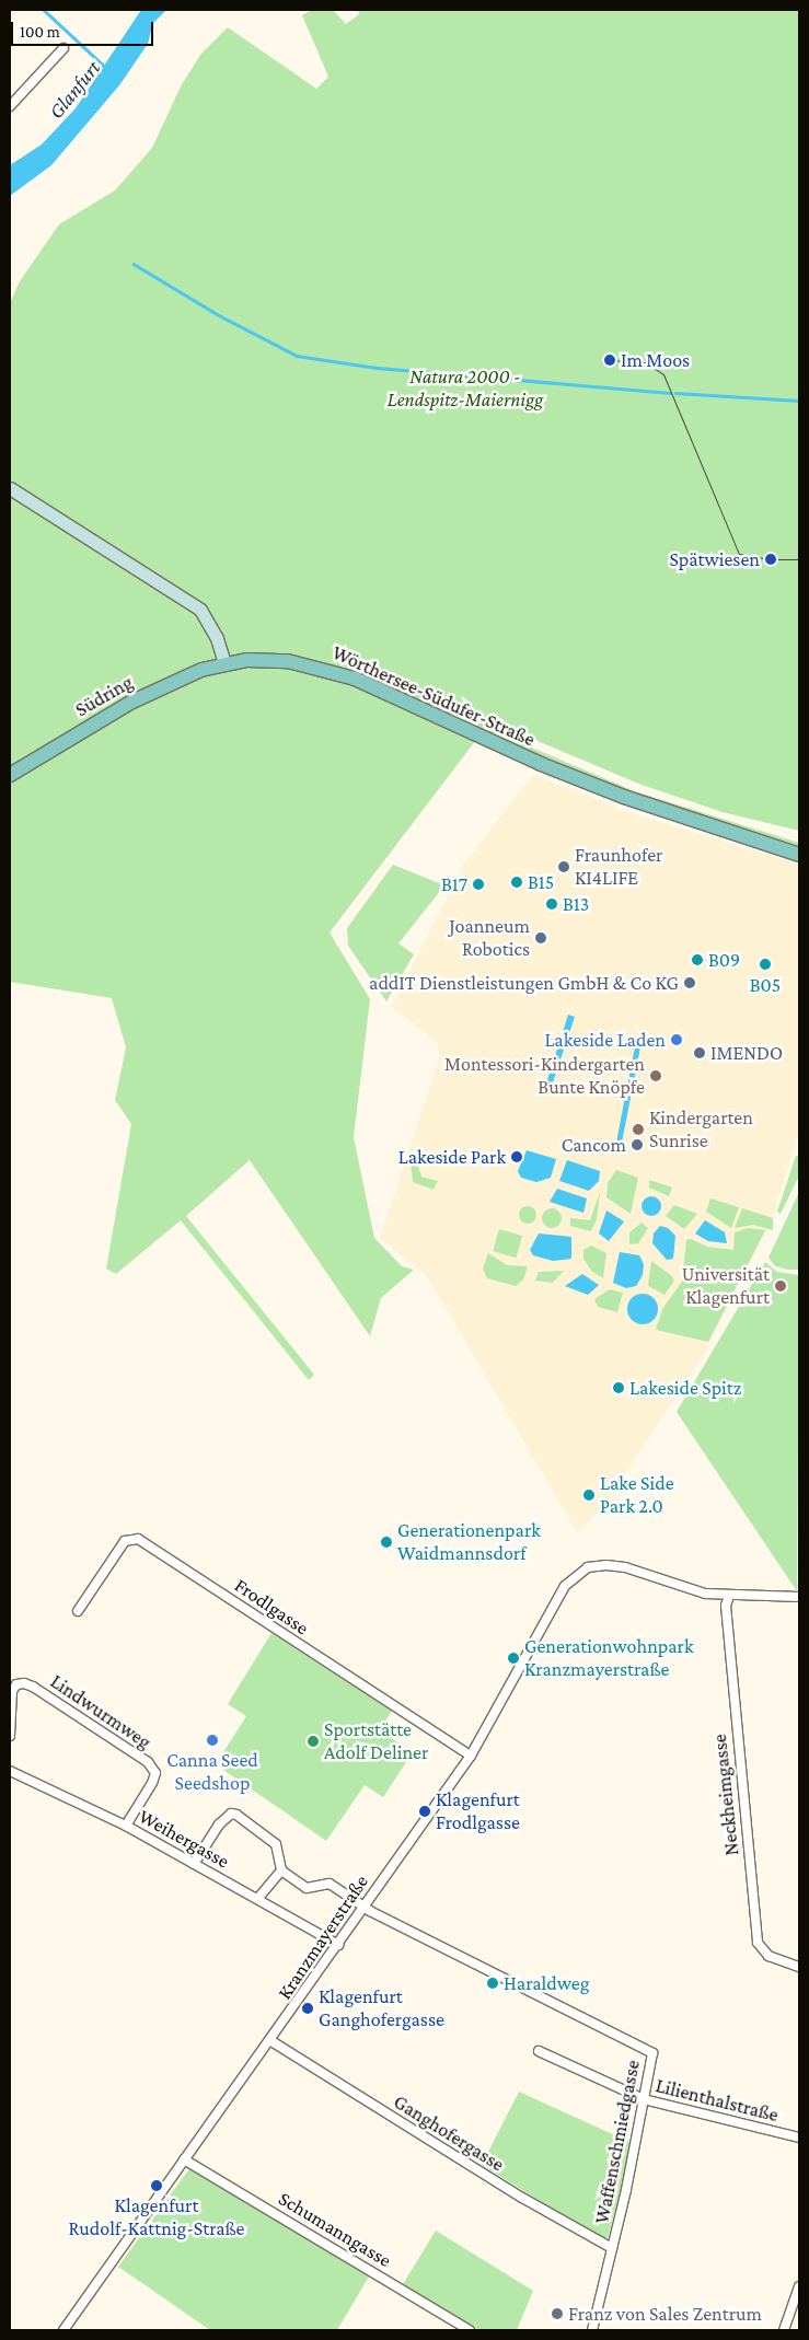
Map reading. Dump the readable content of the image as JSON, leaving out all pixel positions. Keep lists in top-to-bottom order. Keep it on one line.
{"streets":{"main road":["Südring","Wörthersee-Südufer-Straße"],"street":["Frodlgasse","Lindwurmweg","Neckheimgasse","Weihergasse","Kranzmayerstraße","Lilienthalstraße","Ganghofergasse","Waffenschmiedgasse","Schumanngasse"]},"crossings":[["Südring","Wörthersee-Südufer-Straße"],["Frodlgasse","Kranzmayerstraße"],["Lindwurmweg","Weihergasse"],["Neckheimgasse","Kranzmayerstraße"],["Weihergasse","Kranzmayerstraße"],["Kranzmayerstraße","Ganghofergasse"],["Kranzmayerstraße","Waffenschmiedgasse"],["Kranzmayerstraße","Schumanngasse"],["Lilienthalstraße","Waffenschmiedgasse"],["Ganghofergasse","Waffenschmiedgasse"]],"water":["Glanfurt"],"parks":["Natura 2000 - Lendspitz-Maiernigg"],"places":["Im Moos","Spätwiesen","Fraunhofer KI4LIFE","B15","B17","B13","Joanneum Robotics","B09","B05","addIT Dienstleistungen GmbH & Co KG","Lakeside Laden","IMENDO","Montessori-Kindergarten Bunte Knöpfe","Kindergarten Sunrise","Cancom","Lakeside Park","Universität Klagenfurt","Lakeside Spitz","Lake Side Park 2.0","Generationenpark Waidmannsdorf","Generationwohnpark Kranzmayerstraße","Canna Seed Seedshop","Sportstätte Adolf Deliner","Klagenfurt Frodlgasse","Haraldweg","Klagenfurt Ganghofergasse","Klagenfurt Rudolf-Kattnig-Straße","Franz von Sales Zentrum"],"scale_bar":"100 m"}
